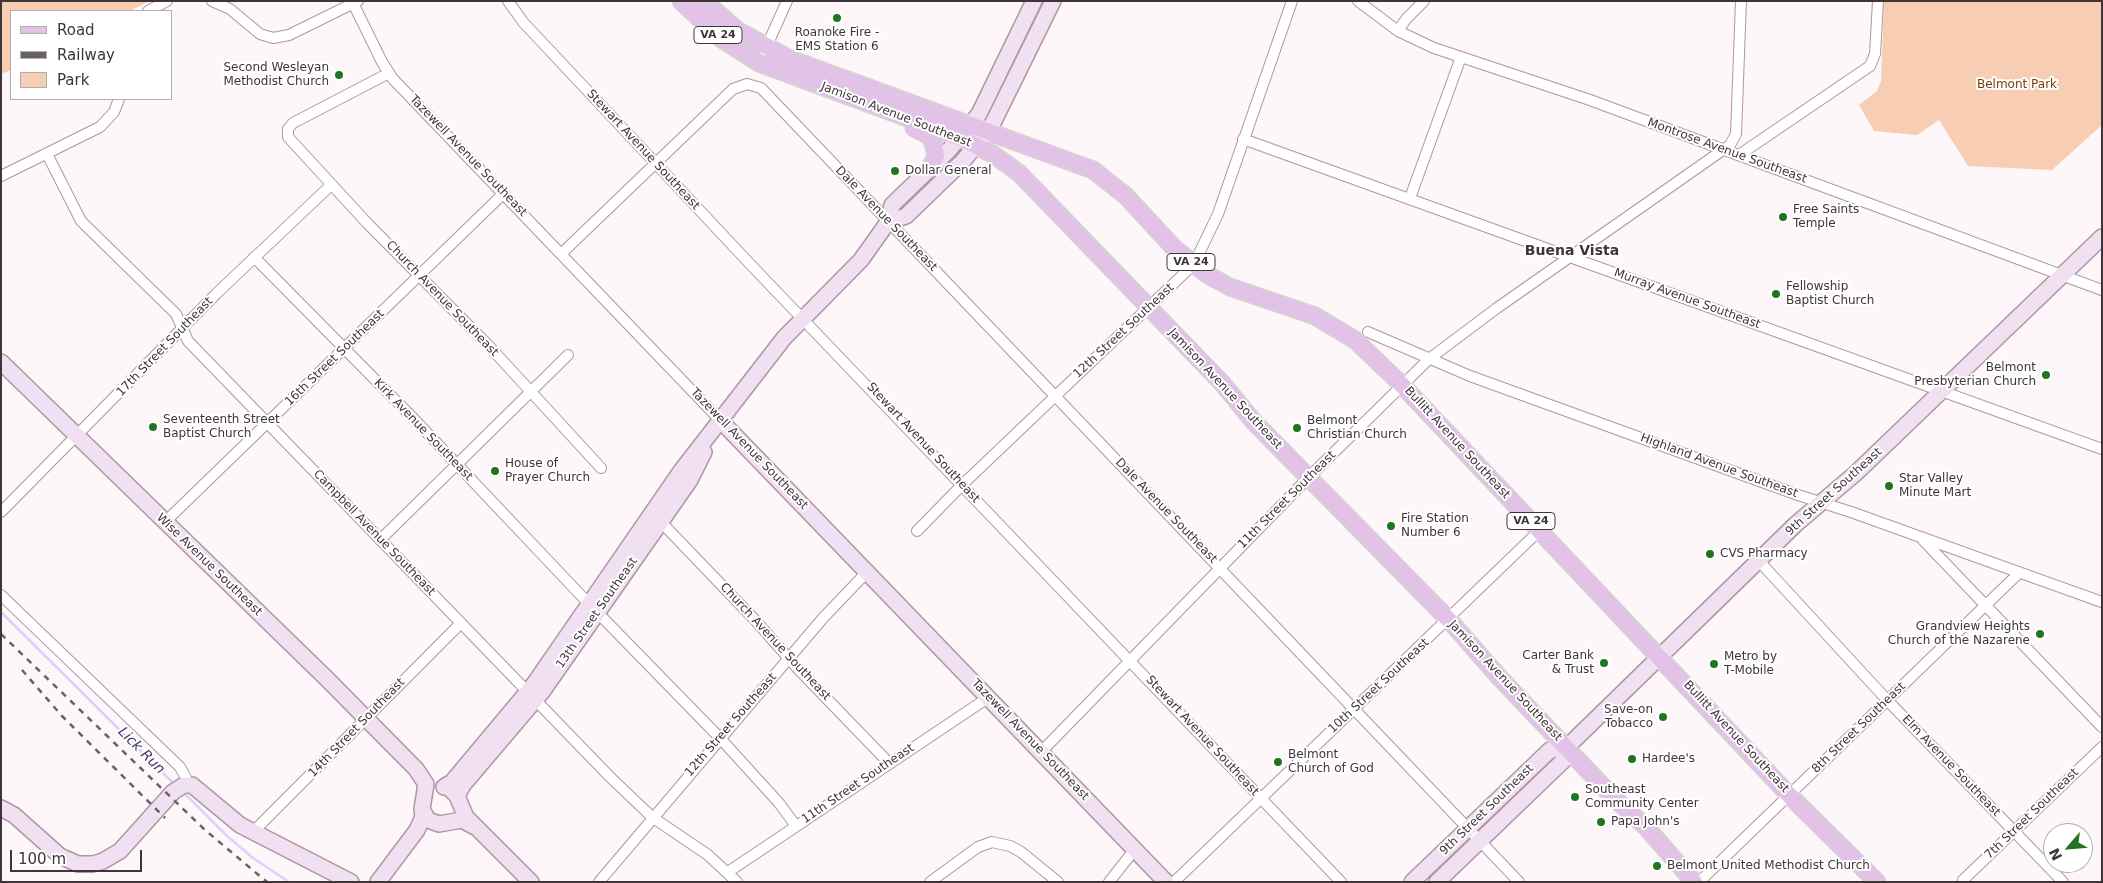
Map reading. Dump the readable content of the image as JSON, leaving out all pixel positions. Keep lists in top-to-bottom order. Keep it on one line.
{"streets":{"main road":["VA 24","Jamison Avenue Southeast","Bullitt Avenue Southeast"],"street":["Stewart Avenue Southeast","Montrose Avenue Southeast","Tazewell Avenue Southeast","Dale Avenue Southeast","Church Avenue Southeast","Murray Avenue Southeast","12th Street Southeast","17th Street Southeast","16th Street Southeast","Kirk Avenue Southeast","Highland Avenue Southeast","9th Street Southeast","11th Street Southeast","Campbell Avenue Southeast","Wise Avenue Southeast","13th Street Southeast","10th Street Southeast","14th Street Southeast","8th Street Southeast","Elm Avenue Southeast","7th Street Southeast"]},"crossings":[["Jamison Avenue Southeast","12th Street Southeast"],["Jamison Avenue Southeast","Bullitt Avenue Southeast"],["Jamison Avenue Southeast","9th Street Southeast"],["Jamison Avenue Southeast","11th Street Southeast"],["Jamison Avenue Southeast","13th Street Southeast"],["Jamison Avenue Southeast","10th Street Southeast"],["Stewart Avenue Southeast","Dale Avenue Southeast"],["Stewart Avenue Southeast","12th Street Southeast"],["Stewart Avenue Southeast","11th Street Southeast"],["Stewart Avenue Southeast","13th Street Southeast"],["Stewart Avenue Southeast","10th Street Southeast"],["Montrose Avenue Southeast","9th Street Southeast"],["Montrose Avenue Southeast","11th Street Southeast"],["Tazewell Avenue Southeast","Church Avenue Southeast"],["Tazewell Avenue Southeast","12th Street Southeast"],["Tazewell Avenue Southeast","16th Street Southeast"],["Tazewell Avenue Southeast","11th Street Southeast"],["Tazewell Avenue Southeast","13th Street Southeast"],["Dale Avenue Southeast","12th Street Southeast"],["Dale Avenue Southeast","9th Street Southeast"],["Dale Avenue Southeast","11th Street Southeast"],["Dale Avenue Southeast","13th Street Southeast"],["Dale Avenue Southeast","10th Street Southeast"],["Church Avenue Southeast","12th Street Southeast"],["Church Avenue Southeast","17th Street Southeast"],["Church Avenue Southeast","16th Street Southeast"],["Church Avenue Southeast","11th Street Southeast"],["Church Avenue Southeast","13th Street Southeast"],["Murray Avenue Southeast","12th Street Southeast"],["Murray Avenue Southeast","9th Street Southeast"],["Murray Avenue Southeast","11th Street Southeast"],["12th Street Southeast","Kirk Avenue Southeast"],["12th Street Southeast","Bullitt Avenue Southeast"],["12th Street Southeast","Campbell Avenue Southeast"],["17th Street Southeast","Kirk Avenue Southeast"],["17th Street Southeast","Campbell Avenue Southeast"],["17th Street Southeast","Wise Avenue Southeast"],["16th Street Southeast","Kirk Avenue Southeast"],["16th Street Southeast","Campbell Avenue Southeast"],["16th Street Southeast","Wise Avenue Southeast"],["Kirk Avenue Southeast","11th Street Southeast"],["Kirk Avenue Southeast","13th Street Southeast"],["Bullitt Avenue Southeast","9th Street Southeast"],["Bullitt Avenue Southeast","11th Street Southeast"],["Bullitt Avenue Southeast","10th Street Southeast"],["Bullitt Avenue Southeast","8th Street Southeast"],["Highland Avenue Southeast","9th Street Southeast"],["Highland Avenue Southeast","11th Street Southeast"],["Highland Avenue Southeast","8th Street Southeast"],["9th Street Southeast","Elm Avenue Southeast"],["11th Street Southeast","Campbell Avenue Southeast"],["Campbell Avenue Southeast","13th Street Southeast"],["Campbell Avenue Southeast","14th Street Southeast"],["Wise Avenue Southeast","13th Street Southeast"],["Wise Avenue Southeast","14th Street Southeast"],["8th Street Southeast","Elm Avenue Southeast"],["Elm Avenue Southeast","7th Street Southeast"]],"districts":["Buena Vista"],"water":["Lick Run"],"parks":["Belmont Park"],"places":["Roanoke Fire - EMS Station 6","Second Wesleyan Methodist Church","Dollar General","Free Saints Temple","Fellowship Baptist Church","Belmont Presbyterian Church","Seventeenth Street Baptist Church","Belmont Christian Church","House of Prayer Church","Star Valley Minute Mart","Fire Station Number 6","CVS Pharmacy","Grandview Heights Church of the Nazarene","Carter Bank & Trust","Metro by T-Mobile","Save-on Tobacco","Hardee's","Belmont Church of God","Southeast Community Center","Papa John's","Belmont United Methodist Church"],"legend":["Road","Railway","Park"],"scale_bar":"100 m","north":"bottom left"}
